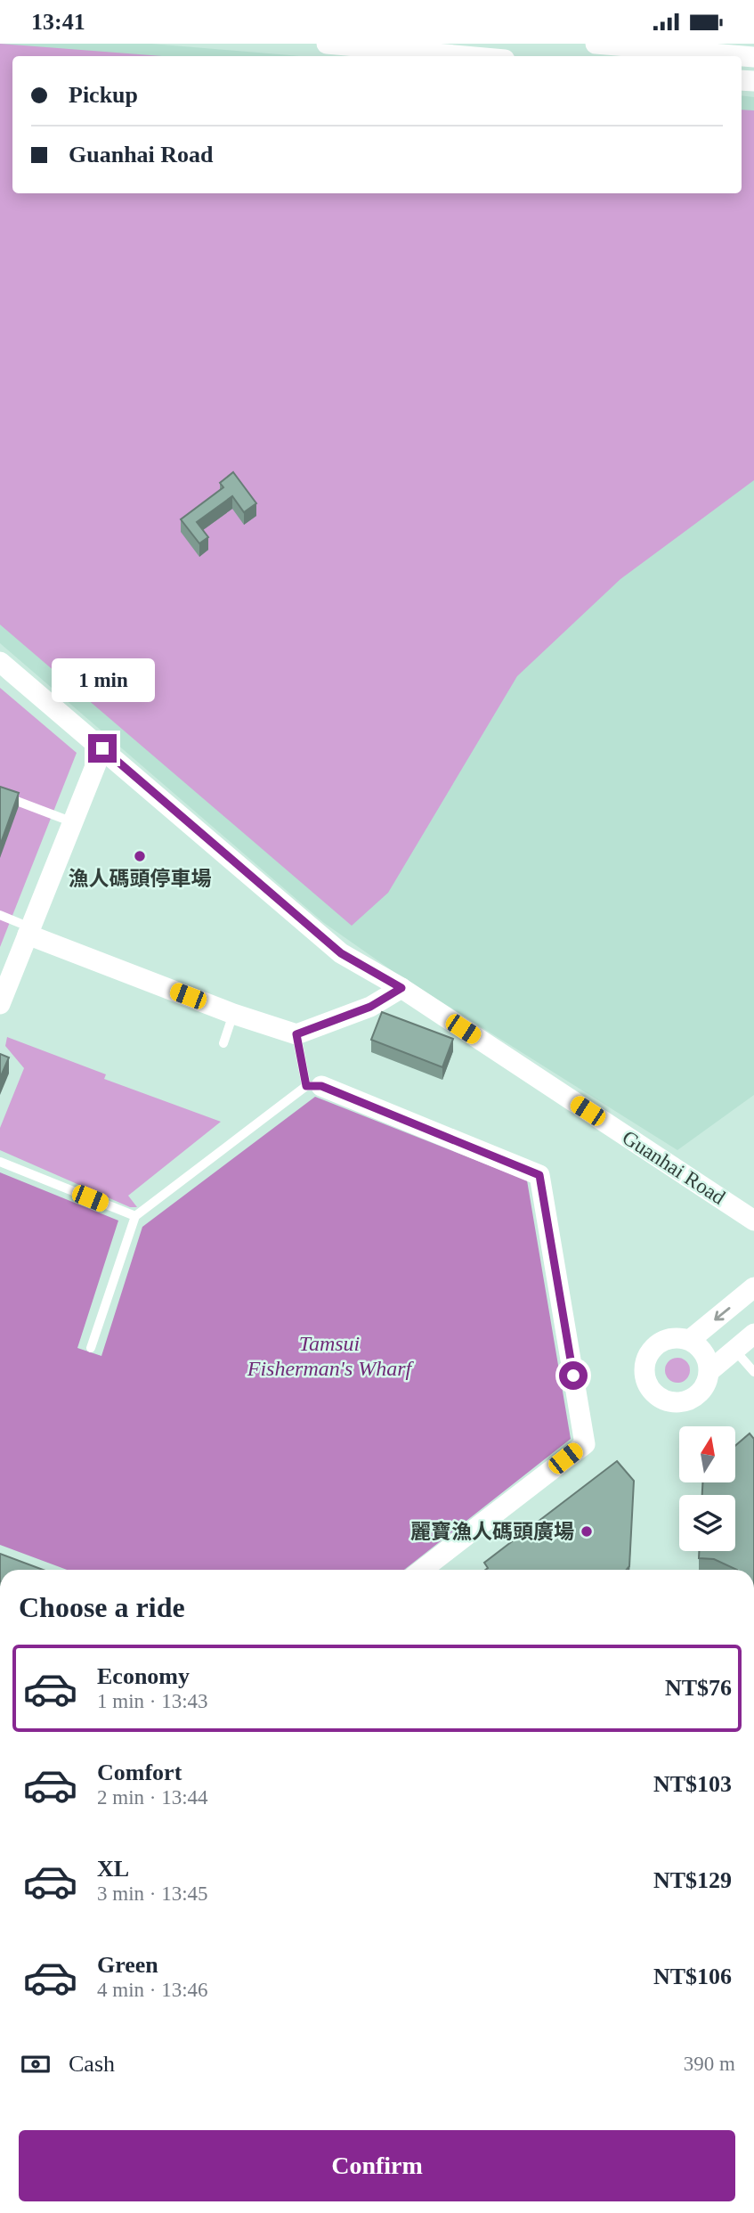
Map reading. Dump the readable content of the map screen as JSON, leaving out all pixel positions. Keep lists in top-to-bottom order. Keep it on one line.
{"streets":{"street":["Guanhai Road"]},"water":["Tamsui Fisherman's Wharf"],"places":["漁人碼頭停車場","麗寶漁人碼頭廣場"],"north":"top","page":{"status":"13:41","banner":["Pickup","Guanhai Road"],"bubble":"1 min","heading":"Choose a ride","list":[{"name":"Economy","note":"1 min · 13:43","value":"NT$76"},{"name":"Comfort","note":"2 min · 13:44","value":"NT$103"},{"name":"XL","note":"3 min · 13:45","value":"NT$129"},{"name":"Green","note":"4 min · 13:46","value":"NT$106"}],"pay":["Cash","390 m"],"buttons":"Confirm"}}
